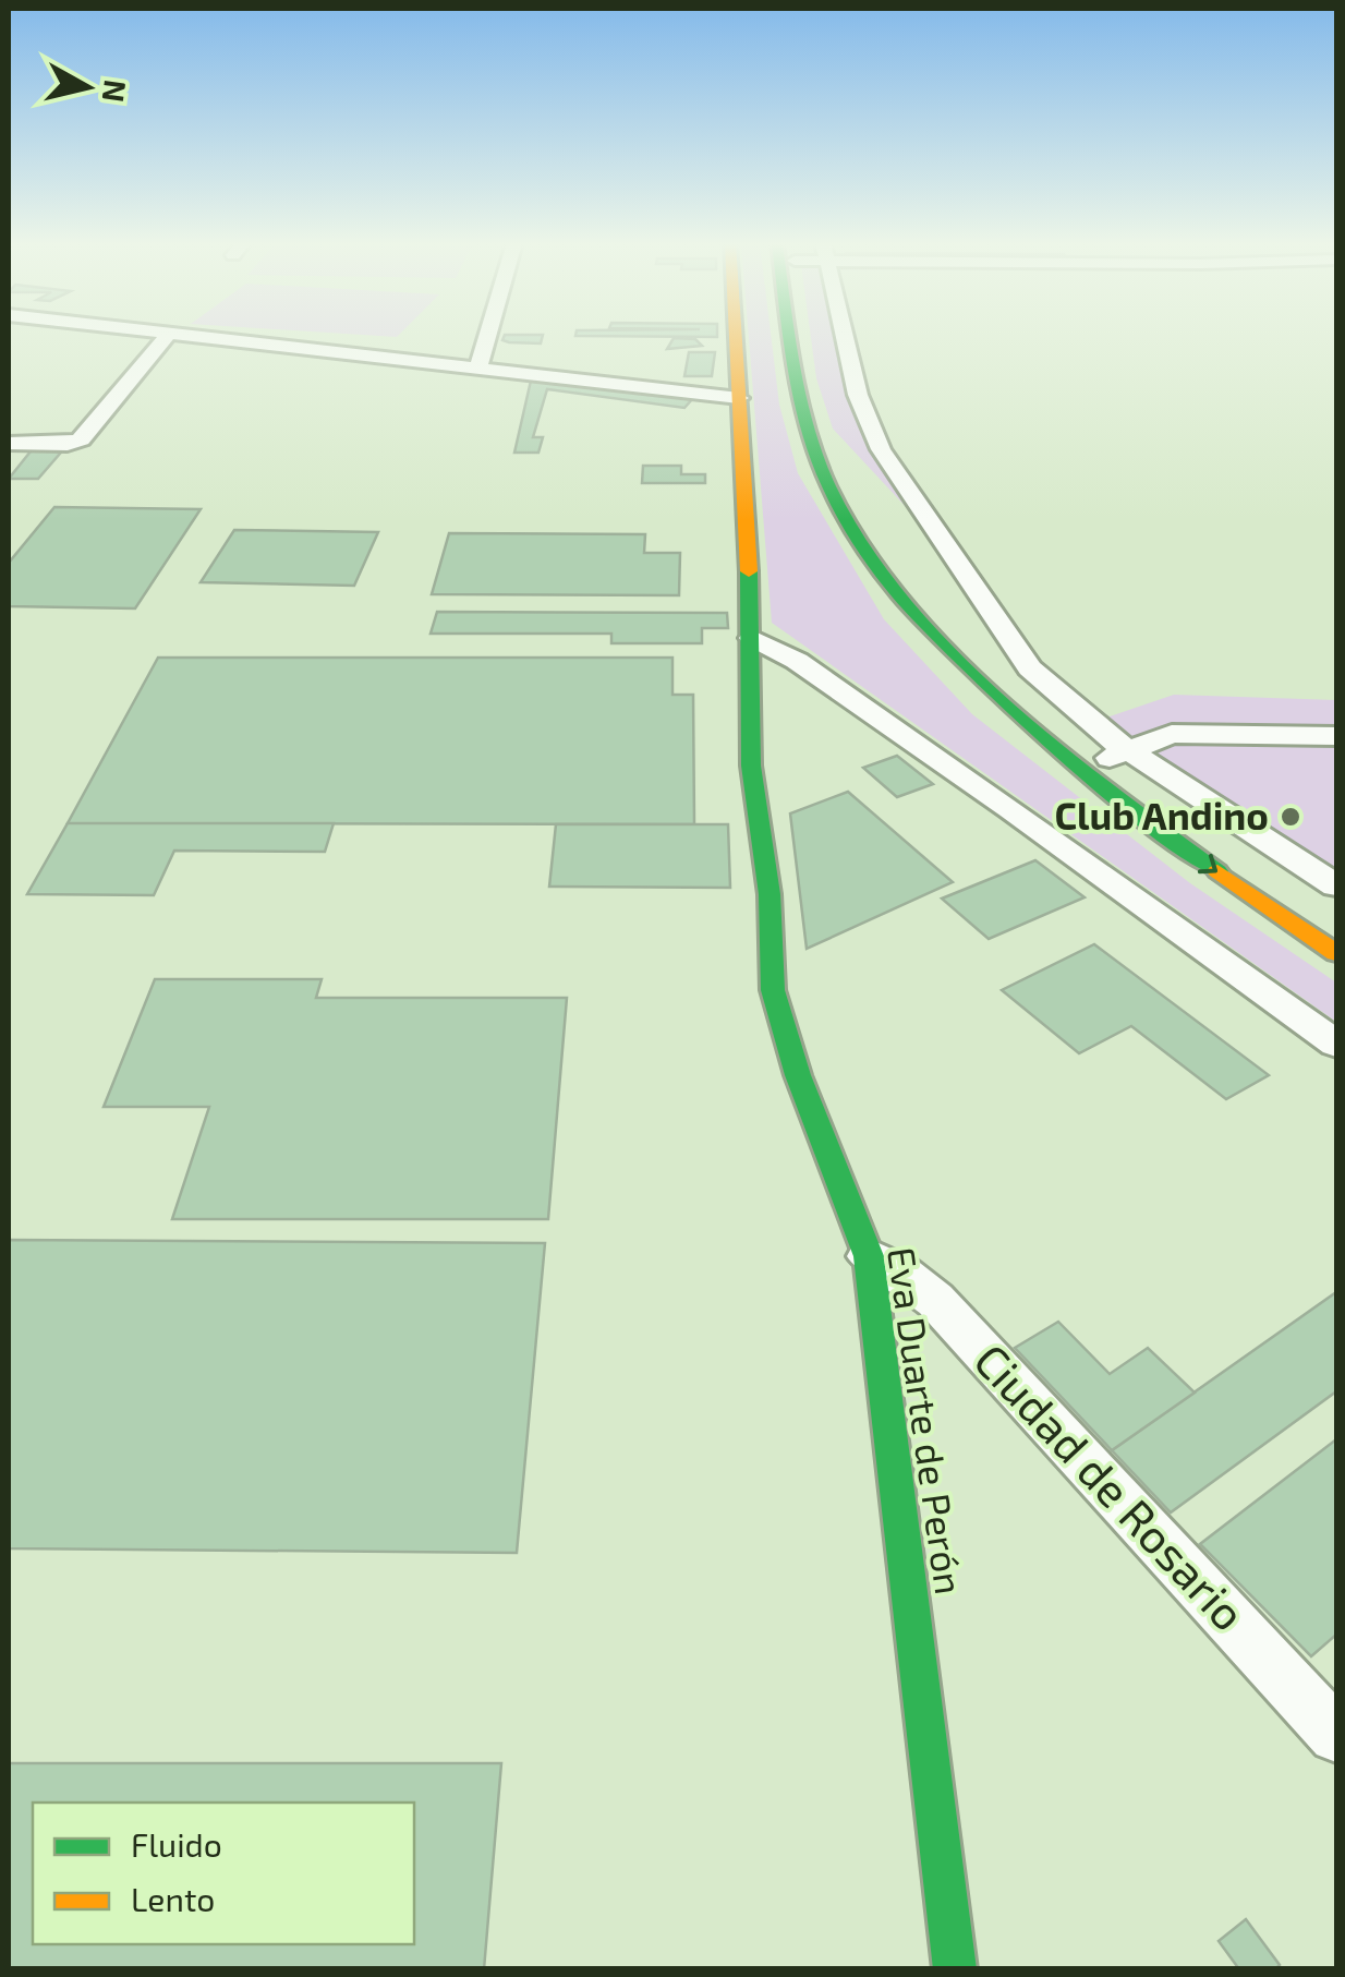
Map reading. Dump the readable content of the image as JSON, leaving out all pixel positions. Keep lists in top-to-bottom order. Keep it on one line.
{"streets":{"main road":["Eva Duarte de Perón"],"street":["Ciudad de Rosario"]},"crossings":[["Eva Duarte de Perón","Ciudad de Rosario"]],"places":["Club Andino"],"legend":["Fluido","Lento"],"north":"right"}
